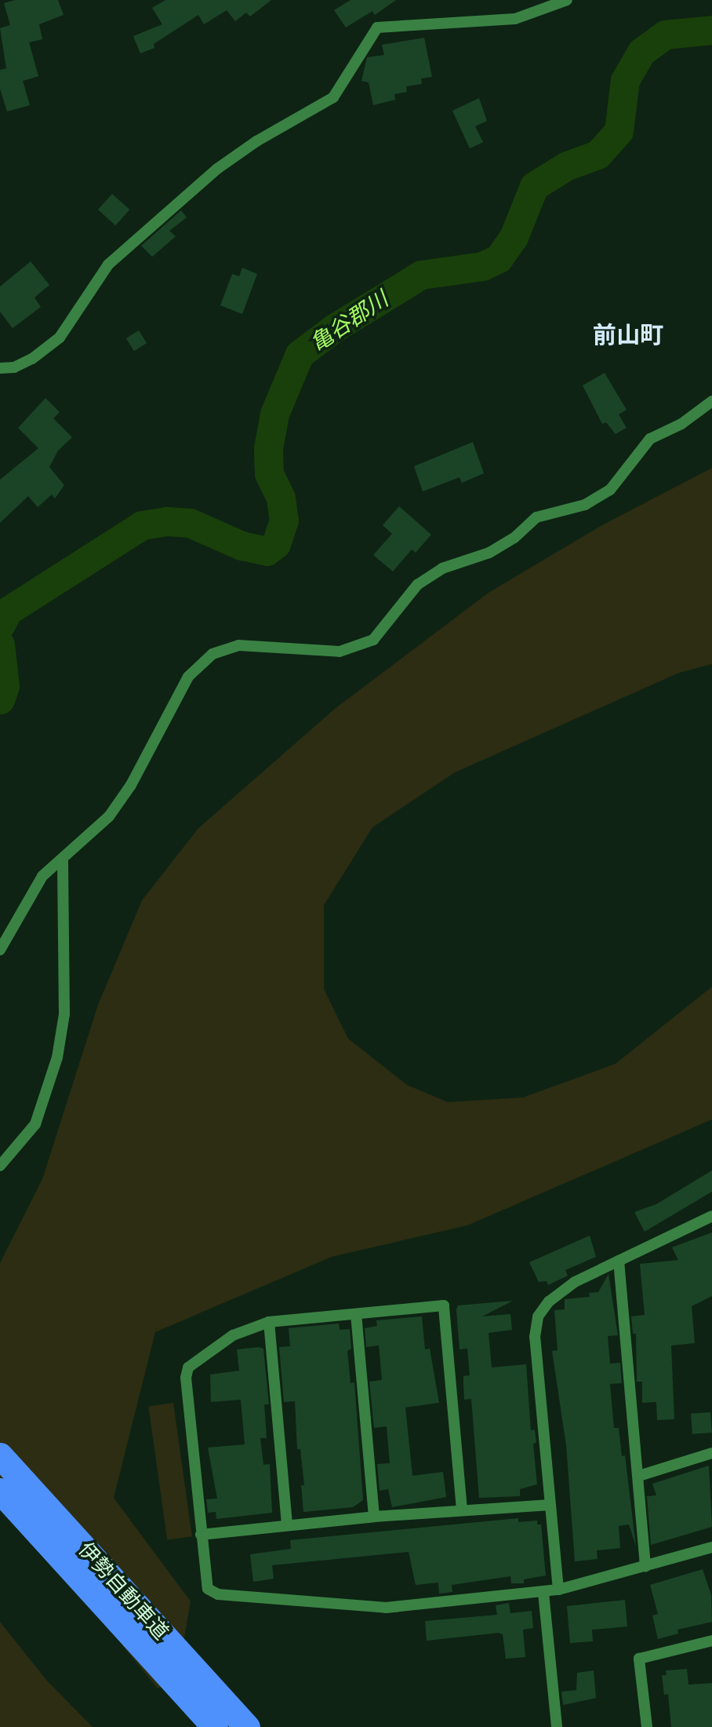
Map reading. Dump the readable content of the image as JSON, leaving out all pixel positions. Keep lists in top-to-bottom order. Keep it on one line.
{"streets":{"highway":["伊勢自動車道"]},"districts":["前山町"],"water":["亀谷郡川"]}
